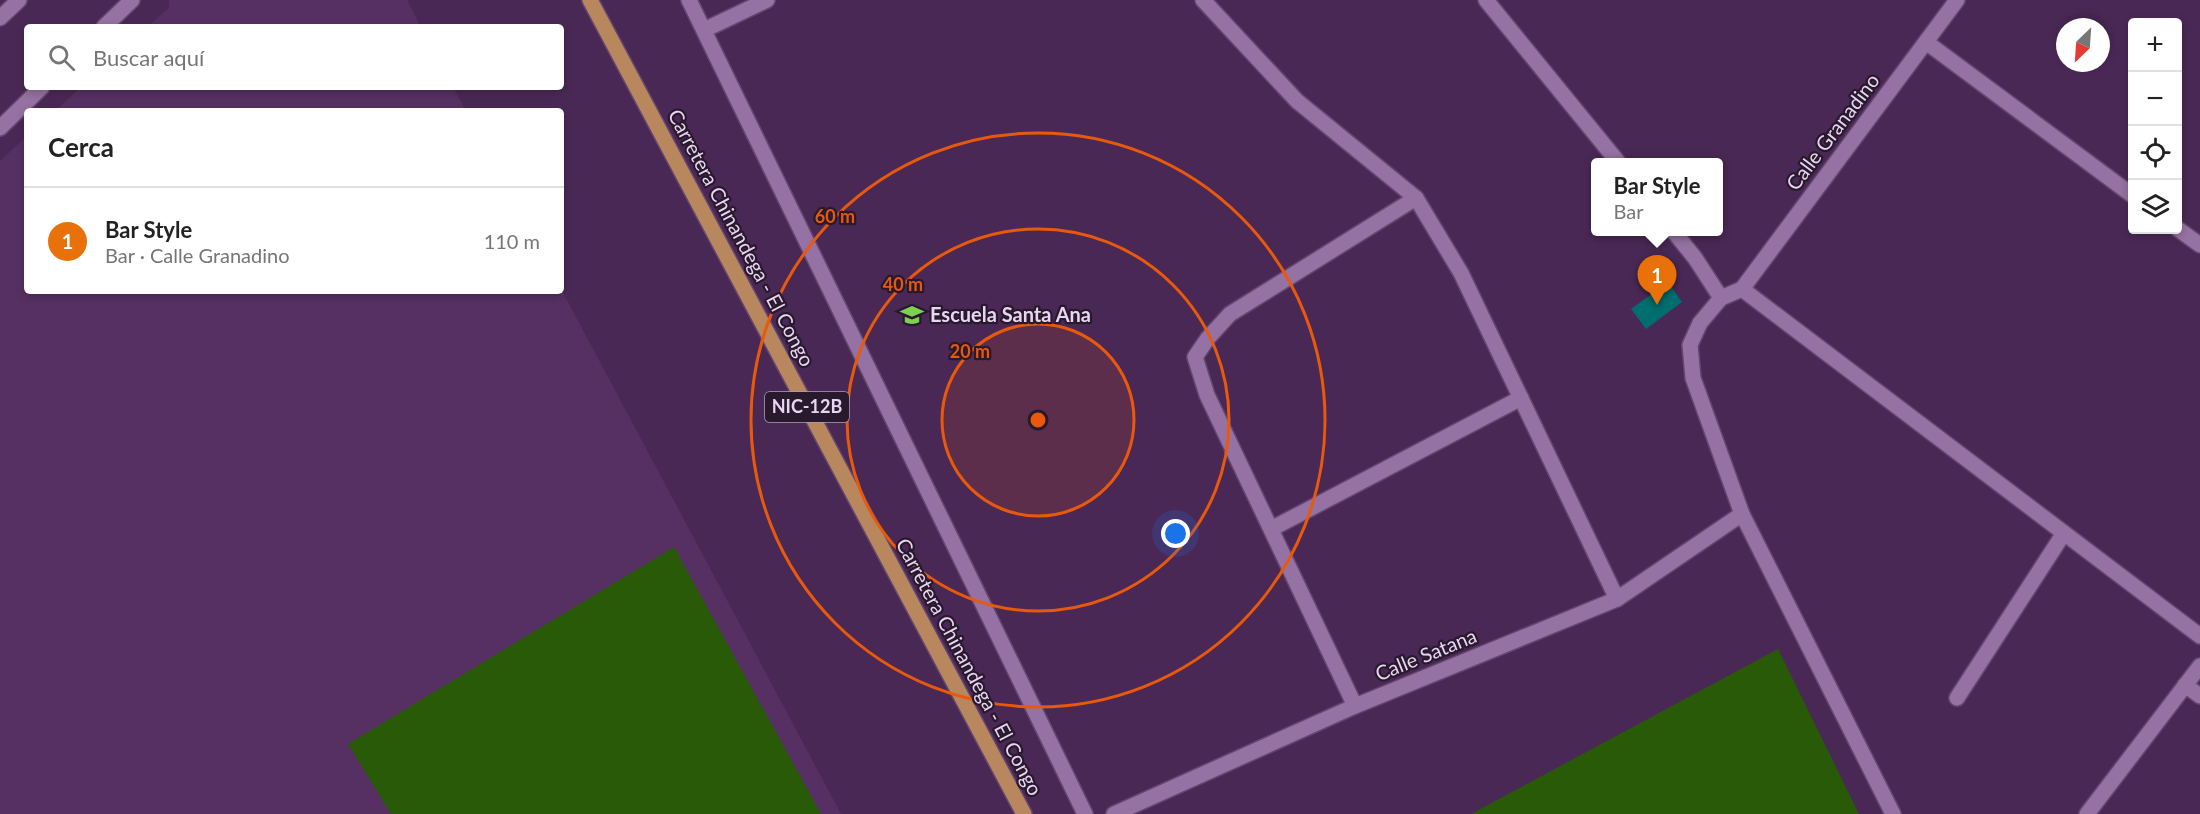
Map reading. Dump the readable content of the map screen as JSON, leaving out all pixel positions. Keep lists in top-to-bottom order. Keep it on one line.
{"streets":{"main road":["Carretera Chinandega - El Congo","NIC-12B"],"street":["Calle Granadino","Calle Satana"]},"places":{"school or university":["Escuela Santa Ana"]},"north":"bottom left","page":{"map_buttons":["+","−"],"search":"Buscar aquí","heading":"Cerca","popup":["Bar Style","Bar"],"list":[{"mark":"1","name":"Bar Style","note":"Bar · Calle Granadino","value":"110 m"}],"pins":"1"},"rings":["60 m","40 m","20 m"]}
